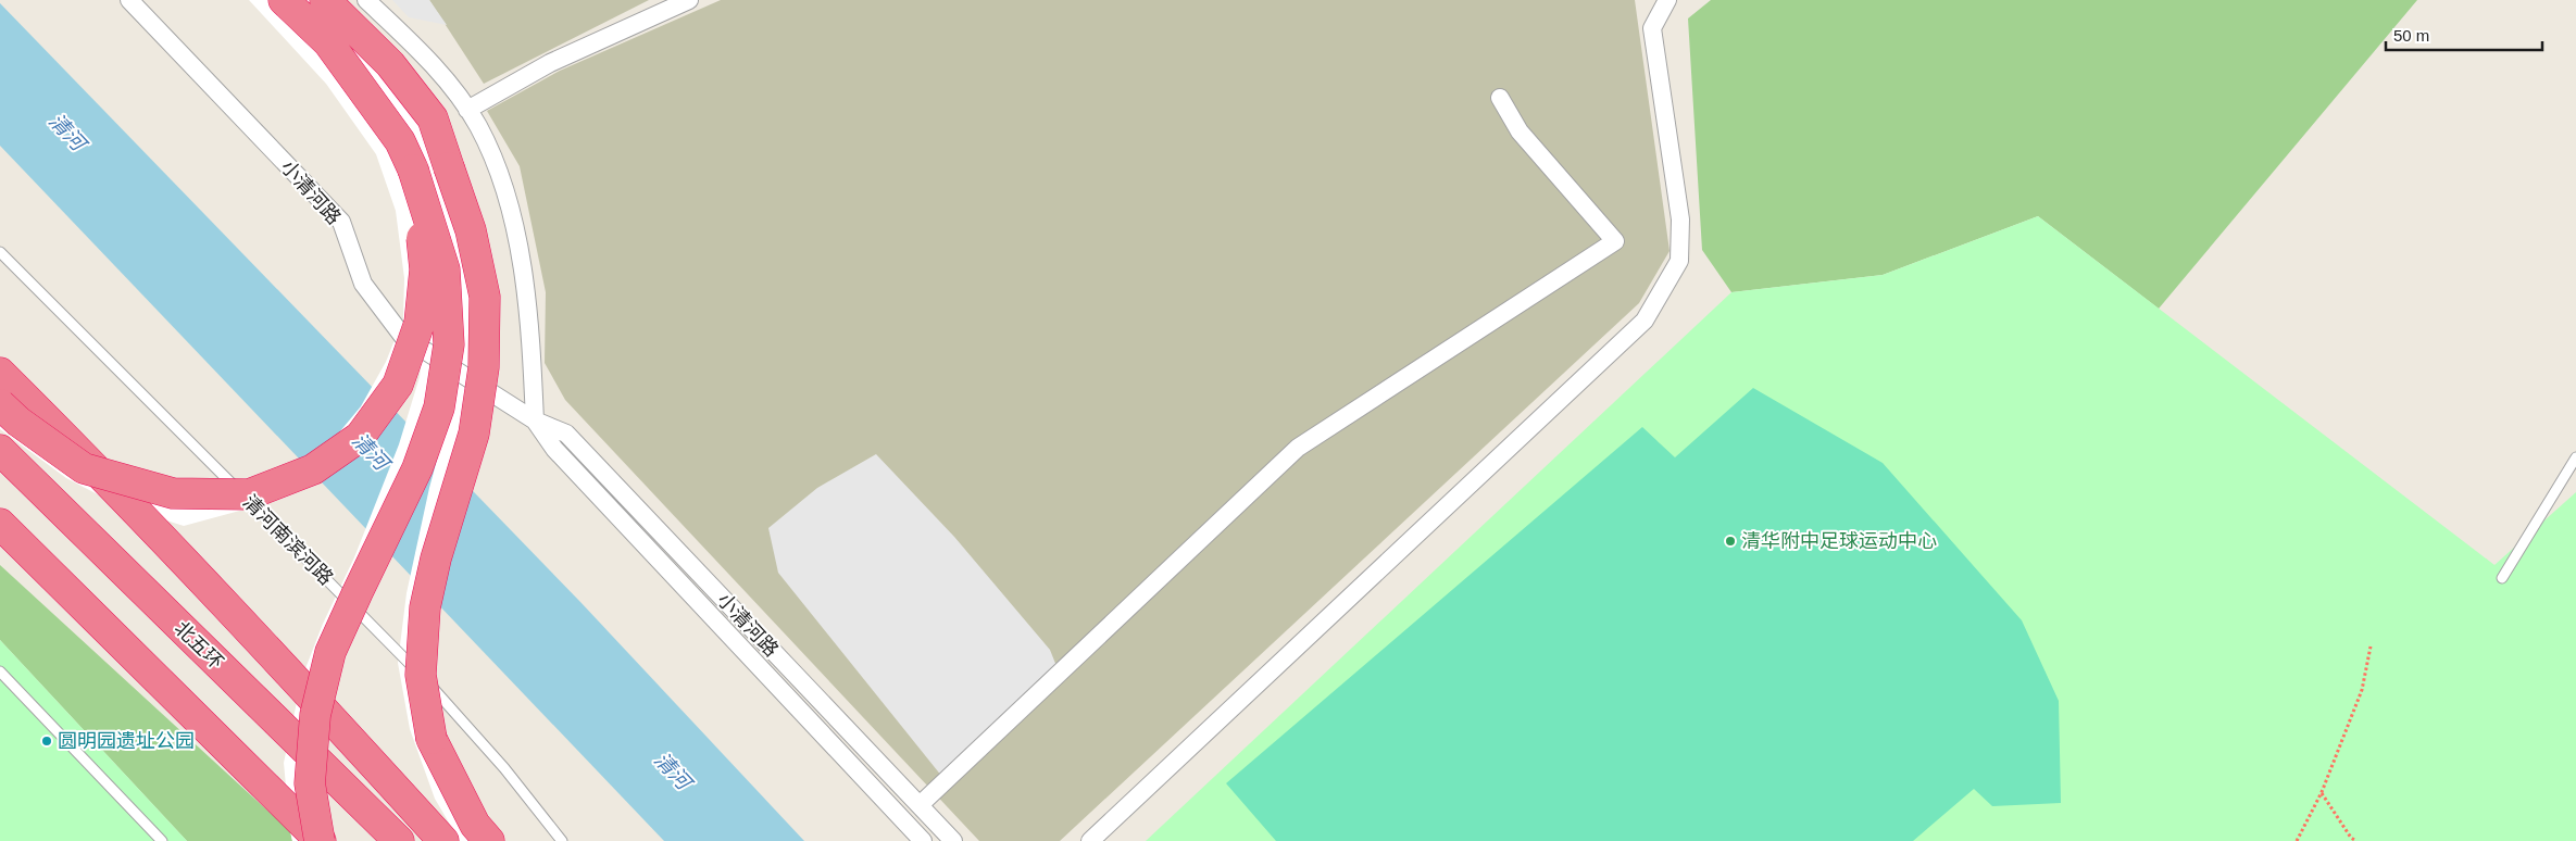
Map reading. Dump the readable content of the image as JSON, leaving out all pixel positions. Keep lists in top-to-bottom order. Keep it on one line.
{"streets":{"highway":["北五环"],"street":["小清河路"],"lane":["清河南滨河路"]},"water":["清河"],"places":["清华附中足球运动中心","圆明园遗址公园"],"scale_bar":"50 m"}
